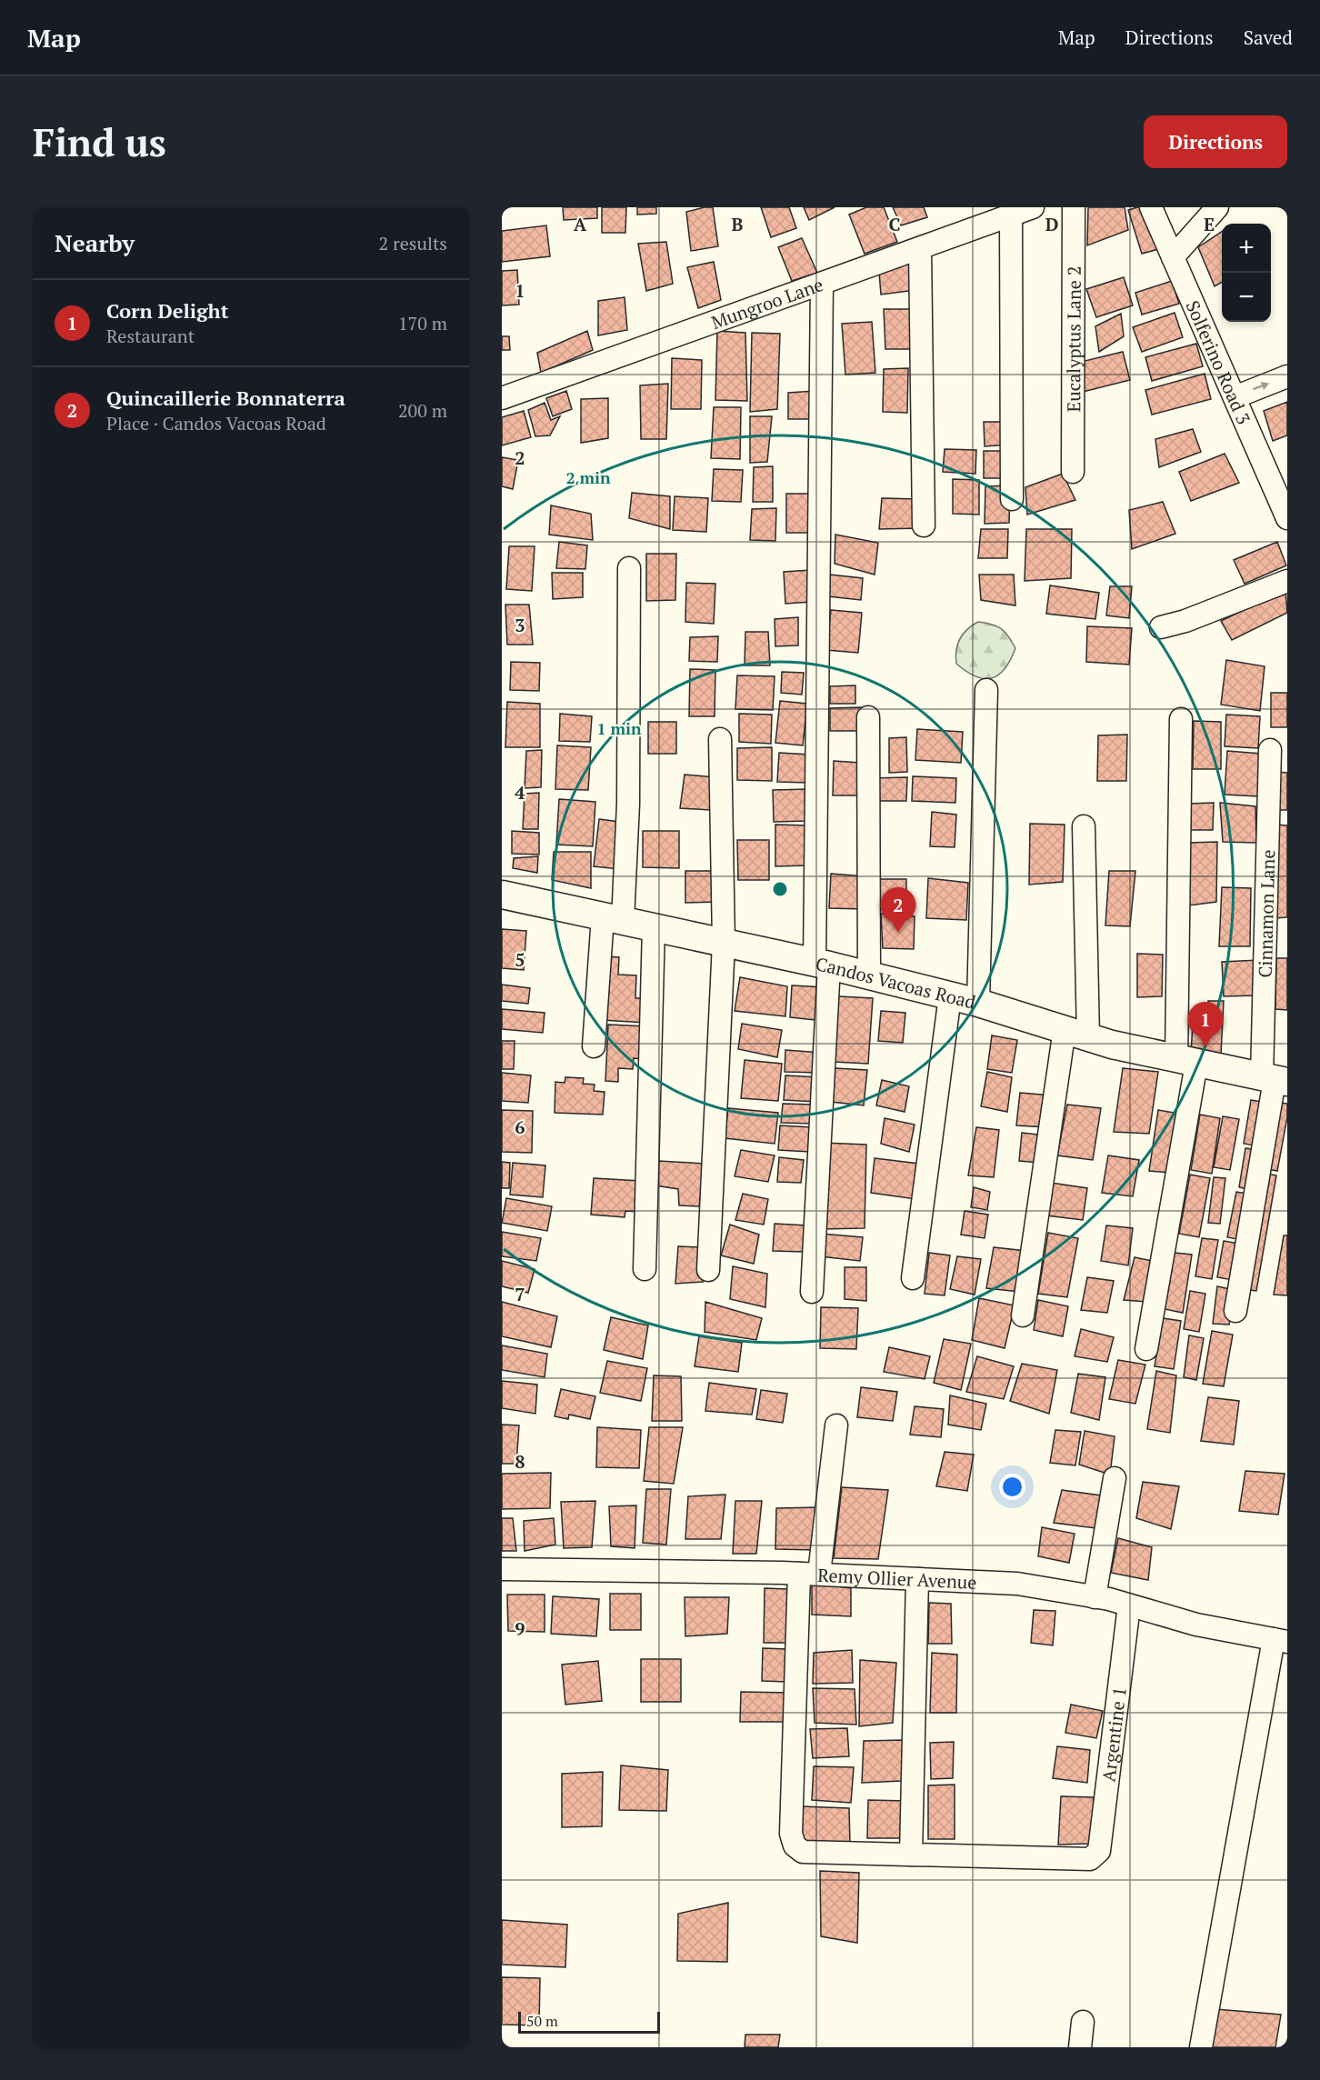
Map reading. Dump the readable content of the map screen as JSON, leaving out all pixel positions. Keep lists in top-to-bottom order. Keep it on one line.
{"streets":{"main road":["Candos Vacoas Road"],"street":["Mungroo Lane","Eucalyptus Lane 2","Solferino Road 3","Cinnamon Lane","Remy Ollier Avenue","Argentine 1"]},"crossings":[["Cinnamon Lane","Candos Vacoas Road"],["Remy Ollier Avenue","Argentine 1"]],"scale_bar":"50 m","page":{"header":"Map","nav":["Map","Directions","Saved"],"buttons":"Directions","title":"Find us","heading":["Nearby","2 results"],"map_buttons":["+","−"],"list":[{"mark":"1","name":"Corn Delight","note":"Restaurant","value":"170 m"},{"mark":"2","name":"Quincaillerie Bonnaterra","note":"Place · Candos Vacoas Road","value":"200 m"}],"pins":["2","1"],"scale":"50 m"},"grid":{"columns":["A","B","C","D","E"],"rows":["1","2","3","4","5","6","7","8","9"]},"rings":["2 min","1 min"]}
